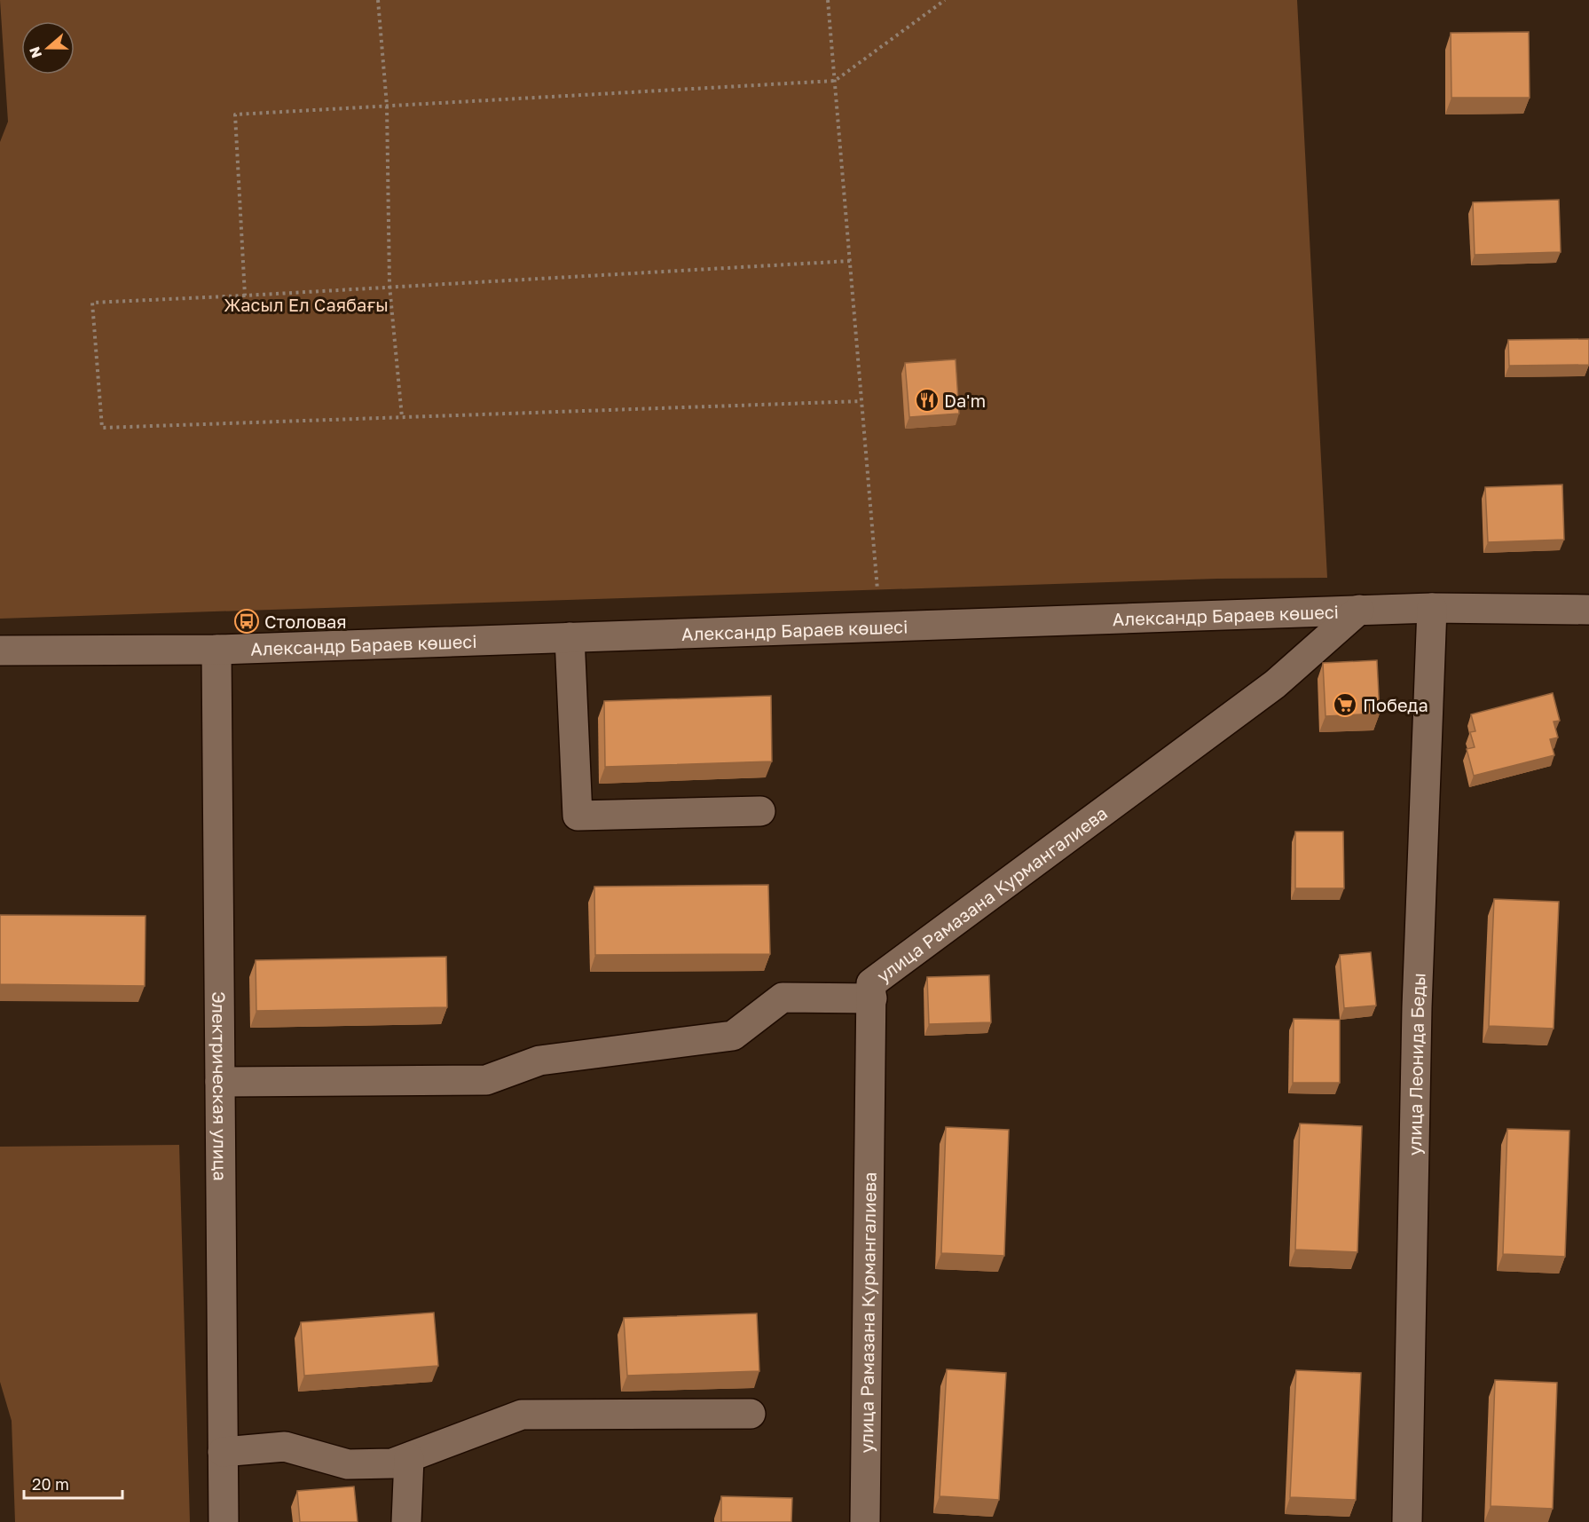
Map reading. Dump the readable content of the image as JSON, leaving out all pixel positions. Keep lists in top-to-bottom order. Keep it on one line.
{"streets":{"street":["Александр Бараев көшесі","улица Рамазана Курмангалиева","улица Леонида Беды","Электрическая улица"]},"crossings":[["Александр Бараев көшесі","улица Рамазана Курмангалиева"],["Александр Бараев көшесі","улица Леонида Беды"],["Александр Бараев көшесі","Электрическая улица"]],"parks":["Жасыл Ел Саябағы"],"places":{"restaurant":["Da'm"],"bus stop":["Столовая"],"supermarket":["Победа"]},"scale_bar":"20 m","north":"left"}
